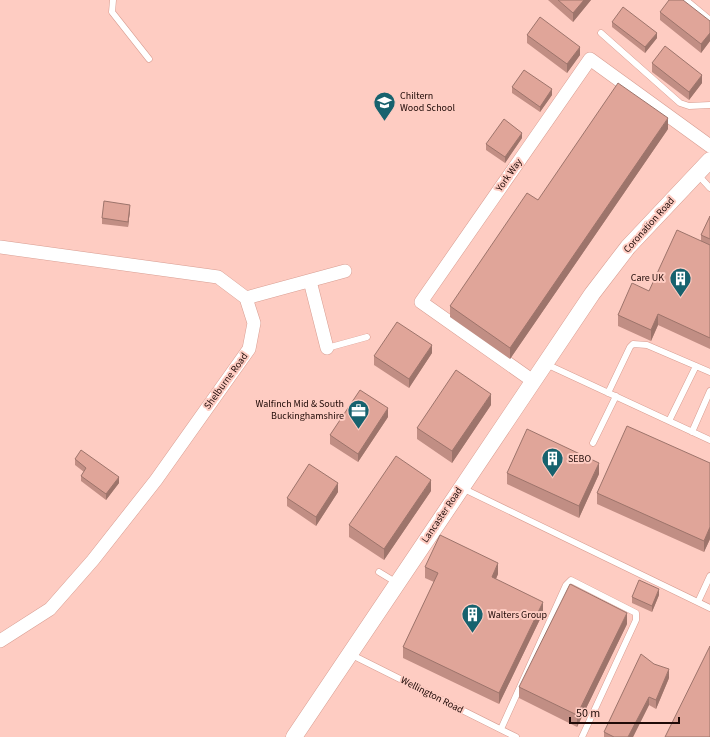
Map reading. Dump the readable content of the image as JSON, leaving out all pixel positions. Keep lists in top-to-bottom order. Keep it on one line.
{"streets":{"street":["York Way","Coronation Road","Shelburne Road","Lancaster Road"],"lane":["Wellington Road"]},"crossings":[["York Way","Lancaster Road"],["Coronation Road","Lancaster Road"],["Lancaster Road","Wellington Road"]],"places":{"school or university":["Chiltern Wood School"],"building":["Care UK","SEBO","Walters Group"],"office":["Walfinch Mid & South Buckinghamshire"]},"scale_bar":"50 m"}
